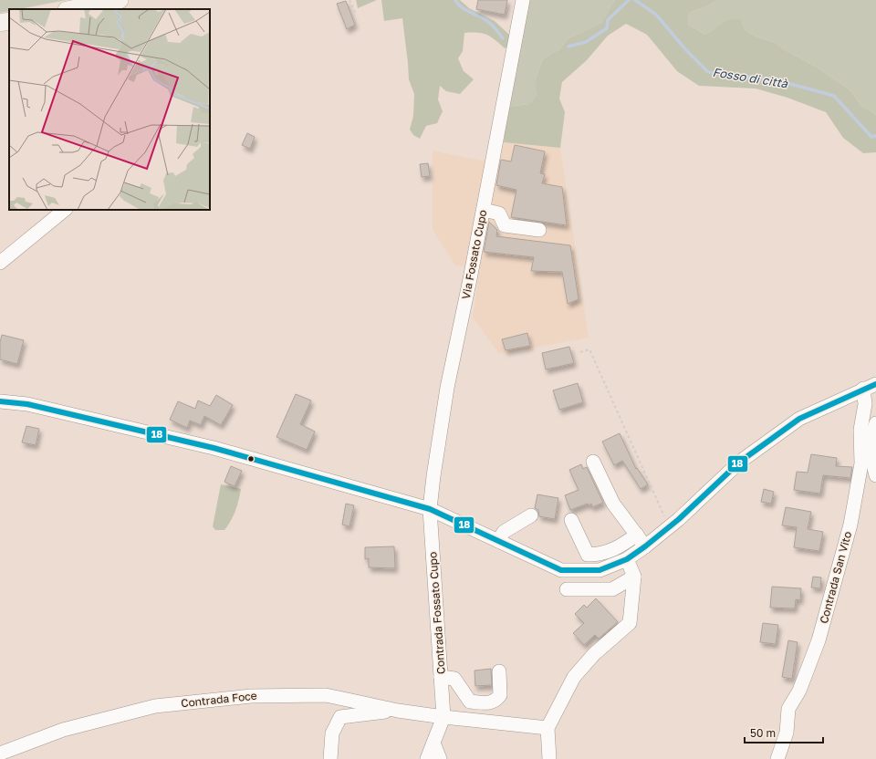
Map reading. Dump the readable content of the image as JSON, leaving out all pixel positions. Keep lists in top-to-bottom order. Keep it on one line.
{"streets":{"street":["Via Fossato Cupo","Contrada San Vito","Contrada Fossato Cupo","Contrada Foce"]},"crossings":[["Via Fossato Cupo","Contrada Fossato Cupo"],["Contrada Fossato Cupo","Contrada Foce"]],"water":["Fosso di città"],"lines":["transit line 18"],"scale_bar":"50 m"}
